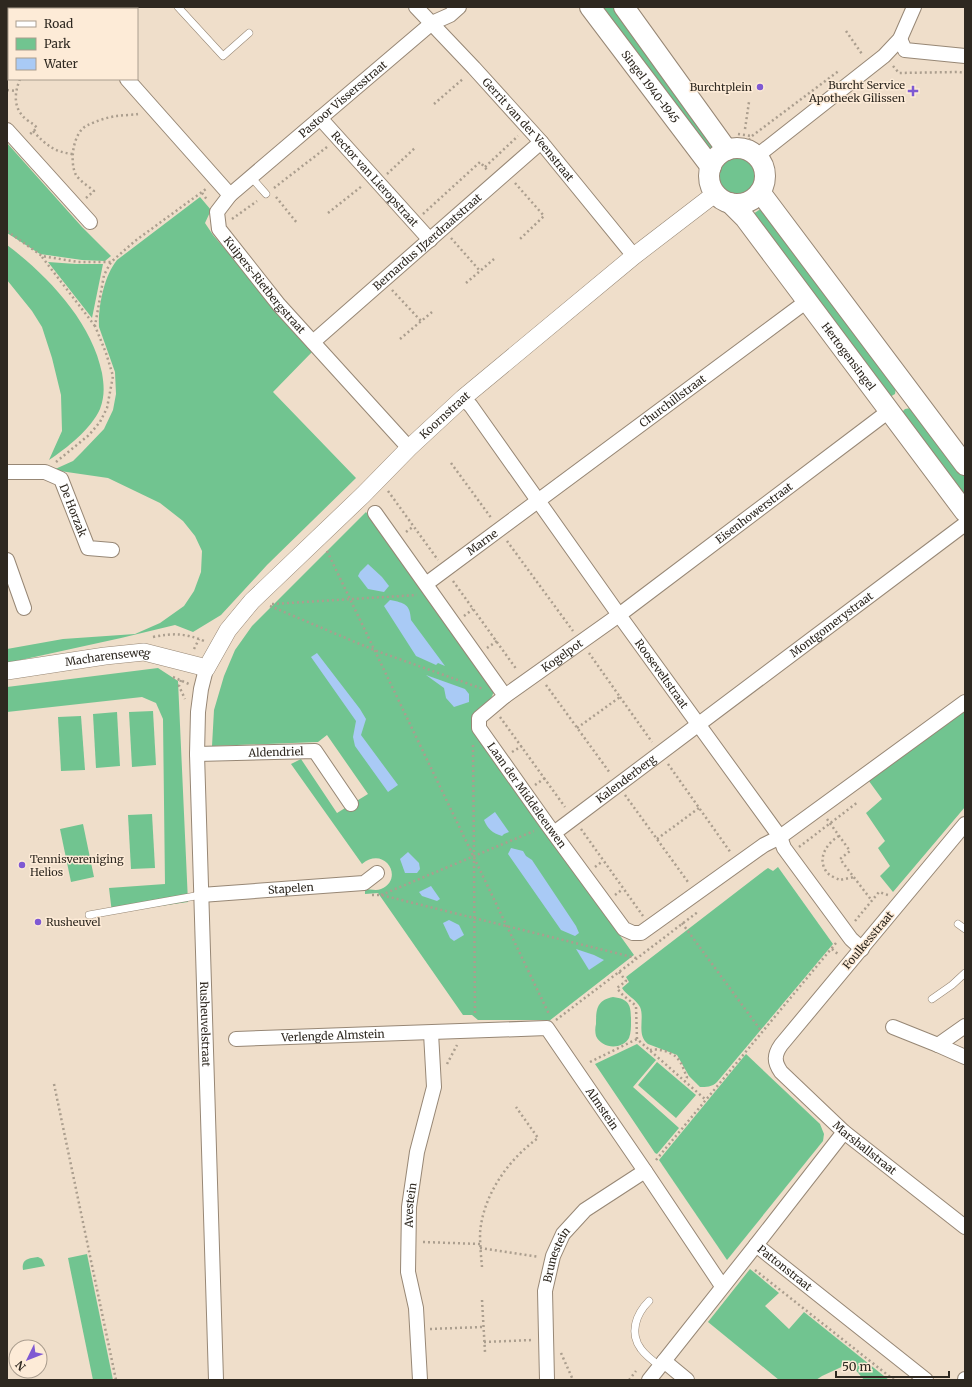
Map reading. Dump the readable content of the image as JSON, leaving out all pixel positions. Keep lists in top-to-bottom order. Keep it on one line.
{"streets":{"main road":["Singel 1940-1945","Hertogensingel"],"street":["Pastoor Vissersstraat","Gerrit van der Veenstraat","Rector van Lieropstraat","Bernardus IJzerdraatstraat","Kuipers-Rietbergstraat","Churchillstraat","Koornstraat","De Horzak","Eisenhowerstraat","Marne","Montgomerystraat","Kogelpot","Macharenseweg","Rooseveltstraat","Aldendriel","Kalenderberg","Laan der Middeleeuwen","Stapelen","Foulkesstraat","Rusheuvelstraat","Verlengde Almstein","Almstein","Marshallstraat","Avestein","Brunestein","Pattonstraat"]},"crossings":[["Singel 1940-1945","Hertogensingel"],["Singel 1940-1945","Koornstraat"],["Pastoor Vissersstraat","Gerrit van der Veenstraat"],["Pastoor Vissersstraat","Rector van Lieropstraat"],["Pastoor Vissersstraat","Kuipers-Rietbergstraat"],["Gerrit van der Veenstraat","Bernardus IJzerdraatstraat"],["Gerrit van der Veenstraat","Koornstraat"],["Rector van Lieropstraat","Bernardus IJzerdraatstraat"],["Bernardus IJzerdraatstraat","Kuipers-Rietbergstraat"],["Kuipers-Rietbergstraat","Koornstraat"],["Hertogensingel","Churchillstraat"],["Hertogensingel","Koornstraat"],["Hertogensingel","Eisenhowerstraat"],["Churchillstraat","Marne"],["Churchillstraat","Rooseveltstraat"],["Koornstraat","Macharenseweg"],["Koornstraat","Rooseveltstraat"],["Koornstraat","Rusheuvelstraat"],["Eisenhowerstraat","Kogelpot"],["Eisenhowerstraat","Rooseveltstraat"],["Marne","Rooseveltstraat"],["Montgomerystraat","Rooseveltstraat"],["Montgomerystraat","Kalenderberg"],["Kogelpot","Rooseveltstraat"],["Macharenseweg","Rusheuvelstraat"],["Rooseveltstraat","Kalenderberg"],["Rooseveltstraat","Laan der Middeleeuwen"],["Rooseveltstraat","Foulkesstraat"],["Aldendriel","Rusheuvelstraat"],["Kalenderberg","Laan der Middeleeuwen"],["Stapelen","Rusheuvelstraat"],["Foulkesstraat","Marshallstraat"],["Verlengde Almstein","Avestein"],["Almstein","Brunestein"],["Marshallstraat","Pattonstraat"]],"places":{"other":["Burchtplein","Tennisvereniging Helios","Rusheuvel"],"health":["Burcht Service Apotheek Gilissen"]},"legend":["Road","Park","Water"],"scale_bar":"50 m","north":"bottom left"}
